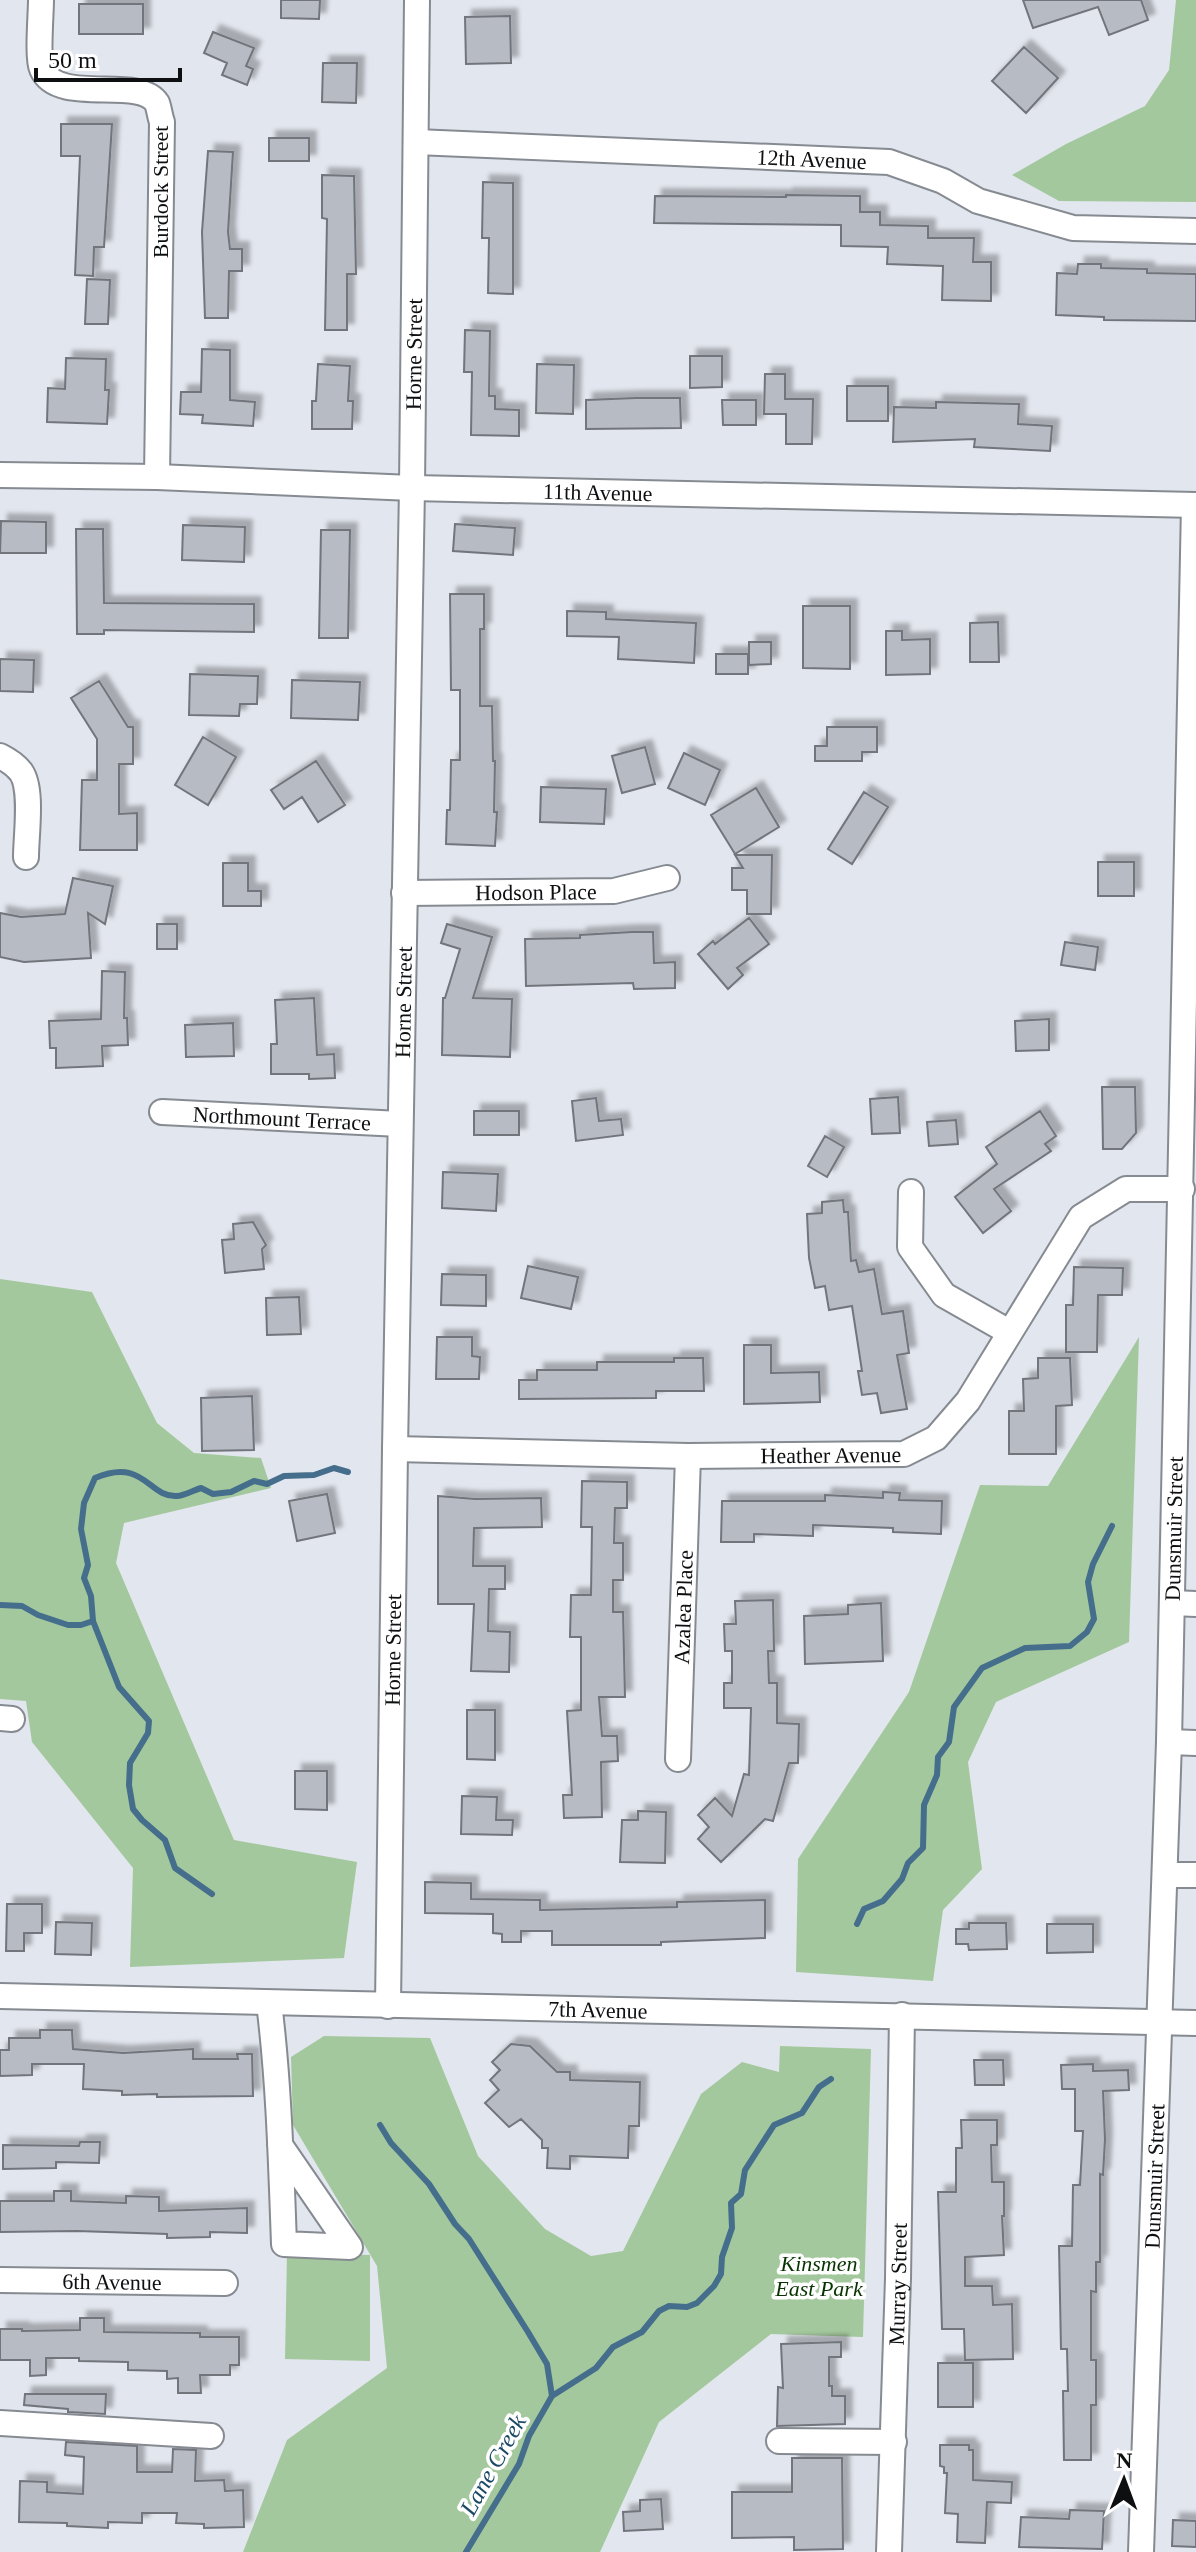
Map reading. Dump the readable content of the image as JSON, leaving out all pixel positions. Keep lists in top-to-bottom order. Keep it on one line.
{"streets":{"street":["12th Avenue","Burdock Street","Horne Street","11th Avenue","Hodson Place","Northmount Terrace","Heather Avenue","Dunsmuir Street","Azalea Place","7th Avenue","6th Avenue","Murray Street"]},"crossings":[["12th Avenue","Horne Street"],["Burdock Street","11th Avenue"],["Horne Street","11th Avenue"],["Horne Street","Hodson Place"],["Horne Street","Northmount Terrace"],["Horne Street","Heather Avenue"],["Horne Street","7th Avenue"],["11th Avenue","Dunsmuir Street"],["Heather Avenue","Dunsmuir Street"],["Heather Avenue","Azalea Place"],["Dunsmuir Street","7th Avenue"],["7th Avenue","Murray Street"]],"water":["Lane Creek"],"parks":["Kinsmen East Park"],"scale_bar":"50 m","north":"top"}
